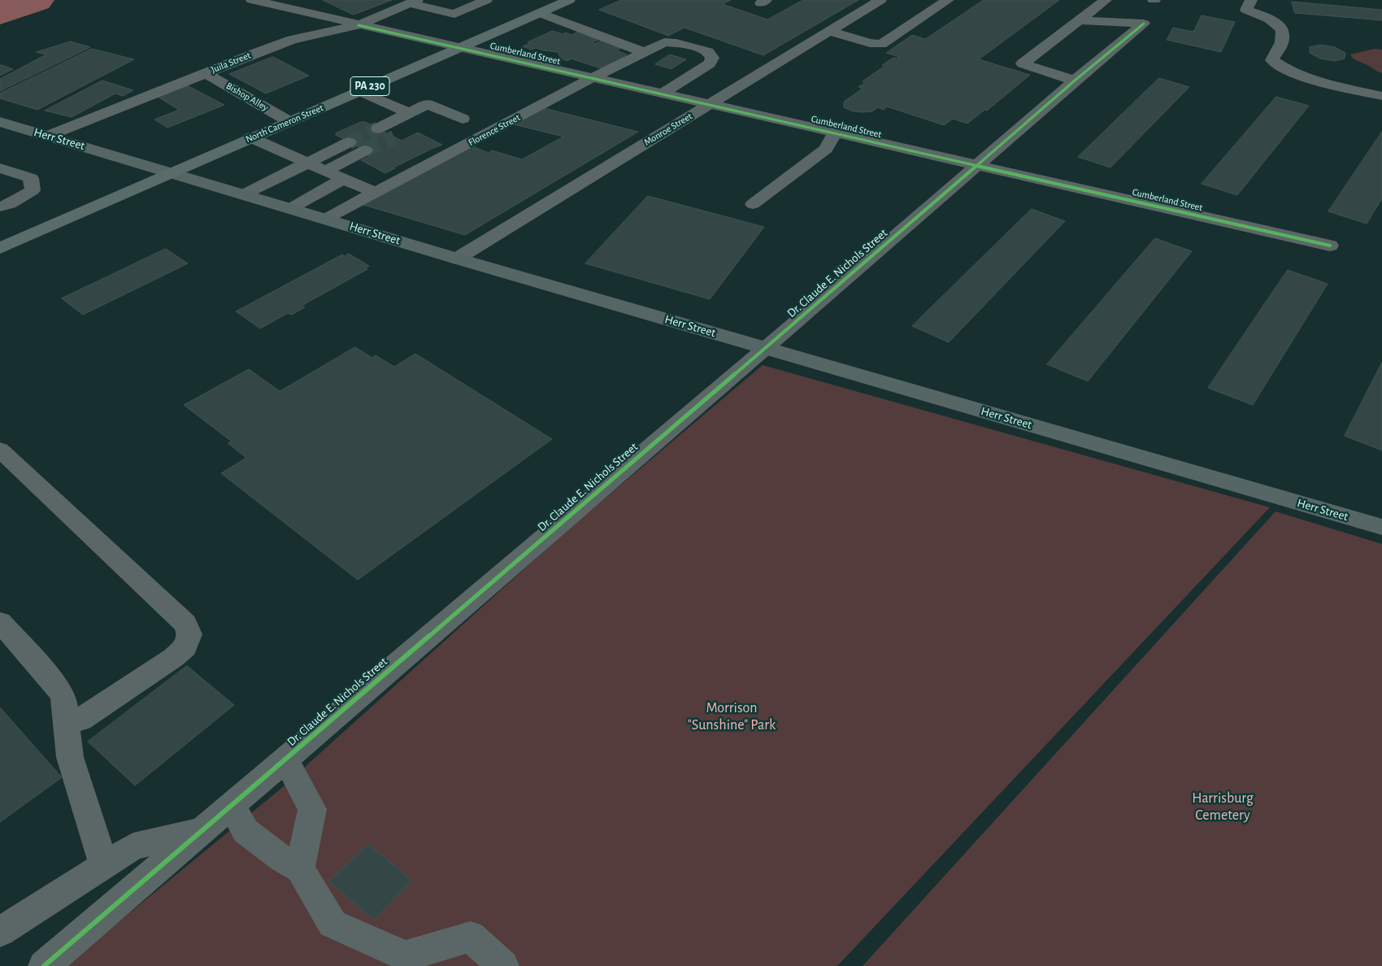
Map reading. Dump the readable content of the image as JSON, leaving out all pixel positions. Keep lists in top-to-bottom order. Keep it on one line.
{"streets":{"highway":["PA 230","North Cameron Street"],"main road":["Herr Street"],"street":["Cumberland Street","Juila Street","Bishop Alley","Monroe Street","Florence Street","Dr. Claude E. Nichols Street"]},"crossings":[["Cumberland Street","Juila Street"],["Cumberland Street","North Cameron Street"],["Cumberland Street","Monroe Street"],["Cumberland Street","Florence Street"],["Cumberland Street","Dr. Claude E. Nichols Street"],["Juila Street","Bishop Alley"],["Juila Street","Herr Street"],["Bishop Alley","North Cameron Street"],["North Cameron Street","Herr Street"],["Monroe Street","Herr Street"],["Florence Street","Herr Street"],["Herr Street","Dr. Claude E. Nichols Street"]],"parks":["Morrison \"Sunshine\" Park","Harrisburg Cemetery"]}
